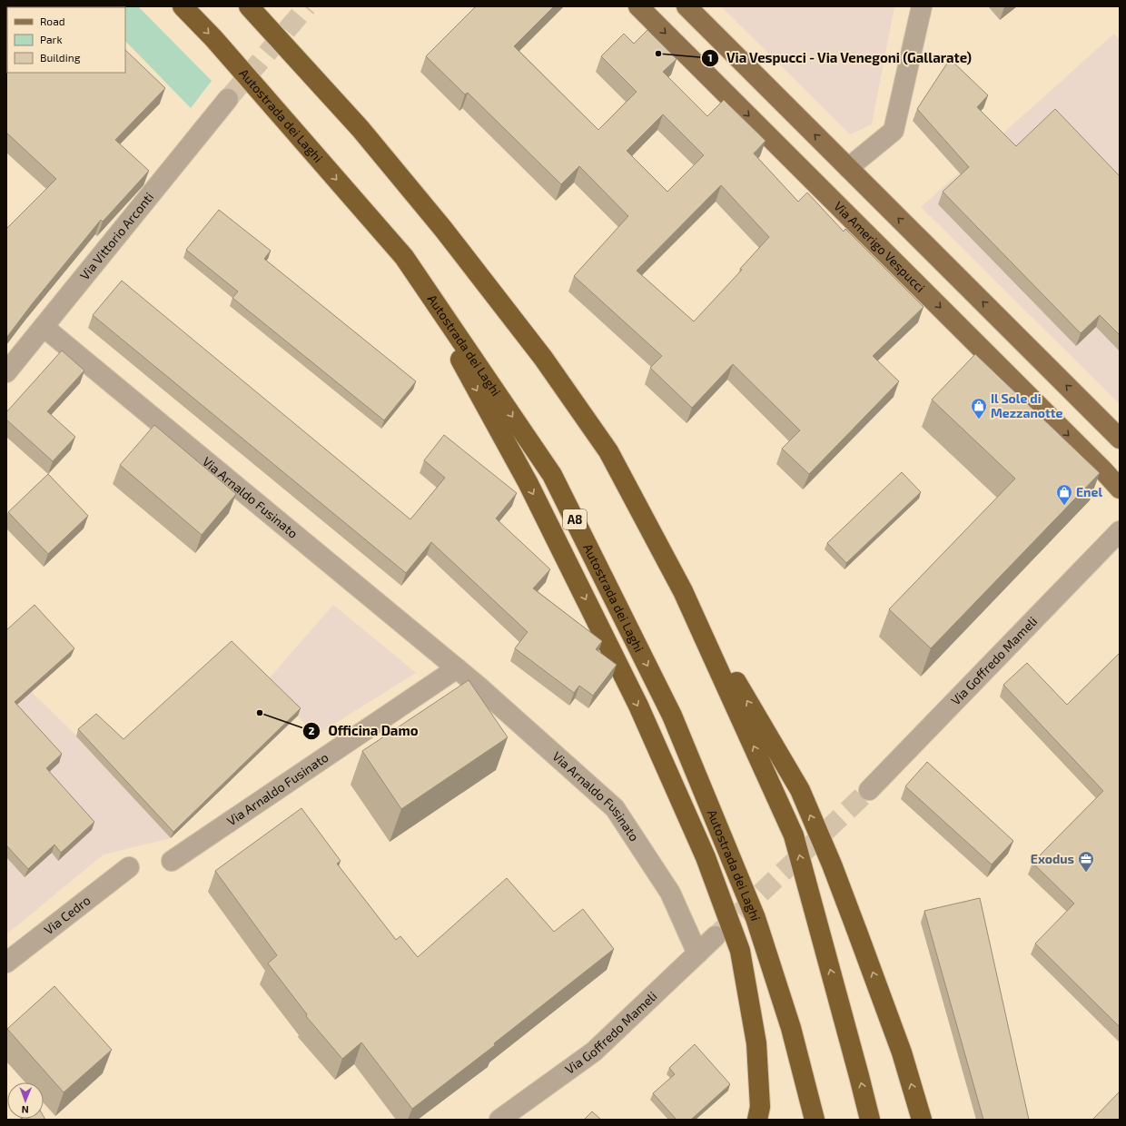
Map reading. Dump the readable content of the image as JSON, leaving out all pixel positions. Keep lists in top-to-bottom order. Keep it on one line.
{"streets":{"highway":["Autostrada dei Laghi","A8"],"main road":["Via Amerigo Vespucci"],"street":["Via Vittorio Arconti","Via Arnaldo Fusinato","Via Goffredo Mameli","Via Cedro"]},"crossings":[["Via Vittorio Arconti","Via Arnaldo Fusinato"],["Via Arnaldo Fusinato","Via Goffredo Mameli"]],"places":{"other":["Via Vespucci - Via Venegoni (Gallarate)","Officina Damo"],"shop":["Il Sole di Mezzanotte","Enel"],"office":["Exodus"]},"legend":["Road","Park","Building"],"north":"bottom"}
